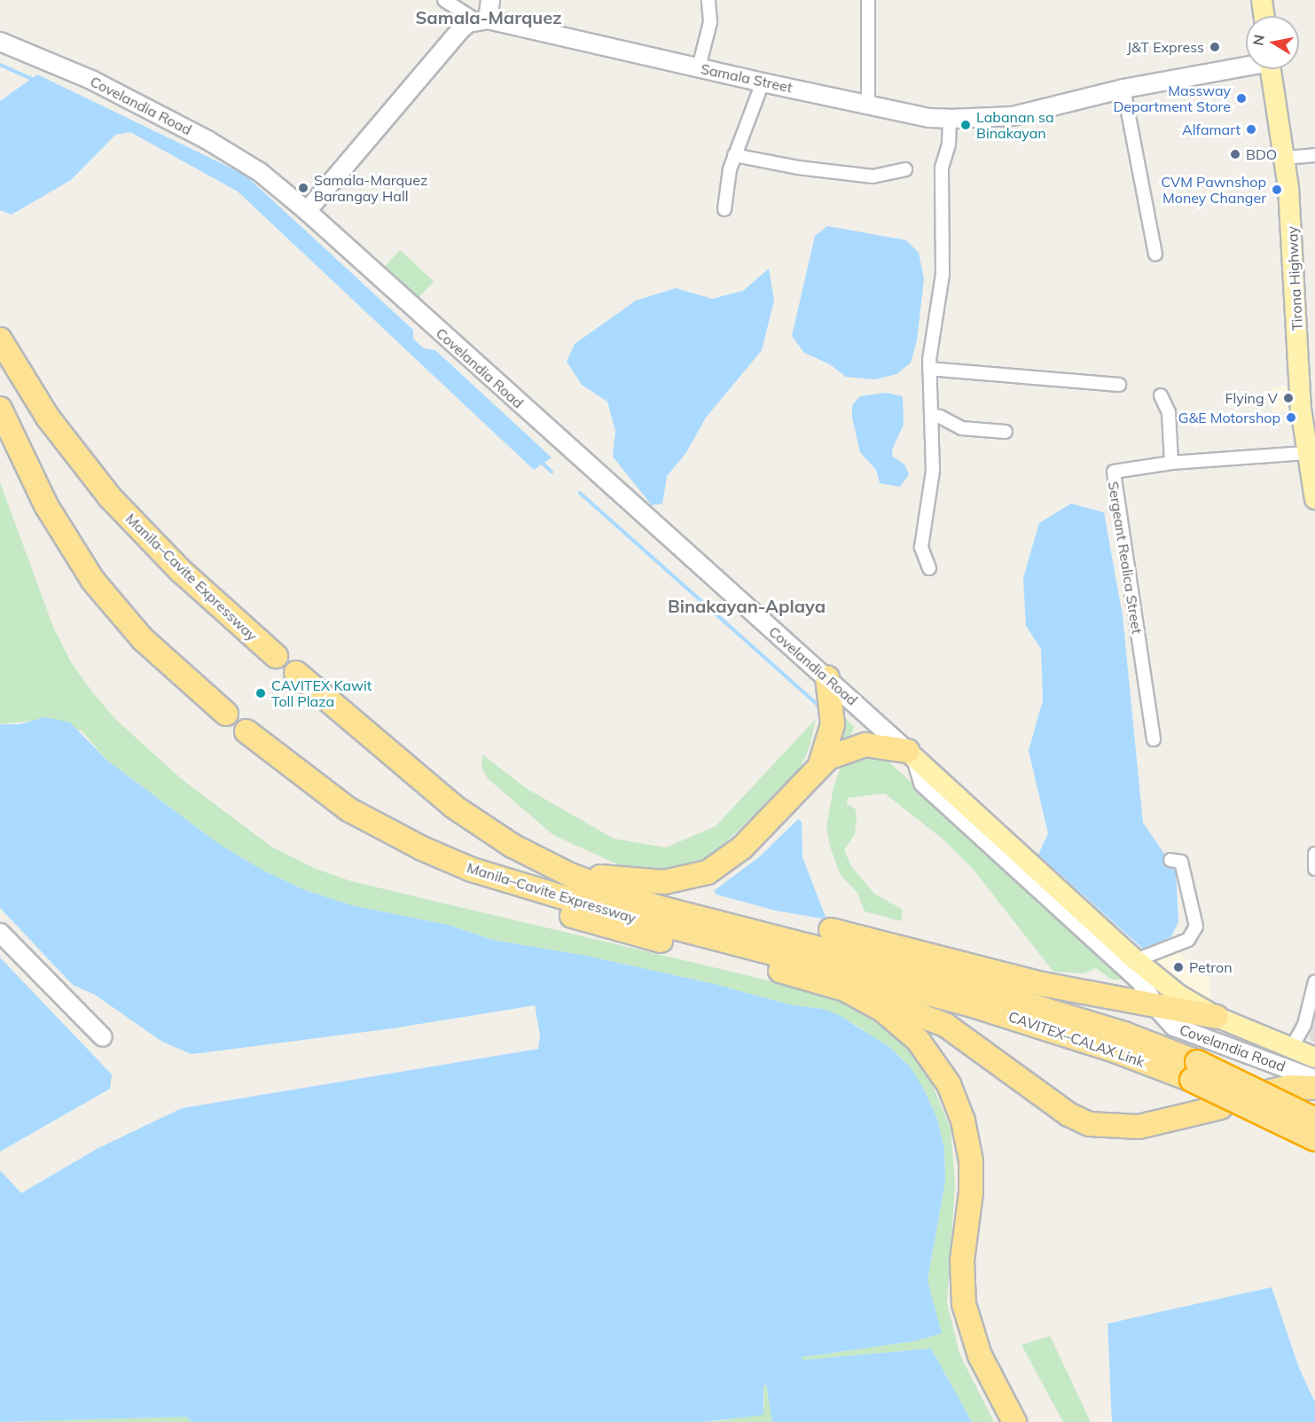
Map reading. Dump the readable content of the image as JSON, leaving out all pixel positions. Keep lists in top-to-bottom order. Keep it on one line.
{"streets":{"highway":["Manila–Cavite Expressway","CAVITEX–CALAX Link"],"main road":["Samala Street","Covelandia Road","Tirona Highway"],"street":["Sergeant Realica Street"]},"crossings":[["Tirona Highway","Sergeant Realica Street"],["Manila–Cavite Expressway","CAVITEX–CALAX Link"]],"districts":["Samala-Marquez","Binakayan-Aplaya"],"places":["J&T Express","Massway Department Store","Labanan sa Binakayan","Alfamart","BDO","Samala-Marquez Barangay Hall","CVM Pawnshop Money Changer","Flying V","G&E Motorshop","CAVITEX Kawit Toll Plaza","Petron"],"north":"left"}
